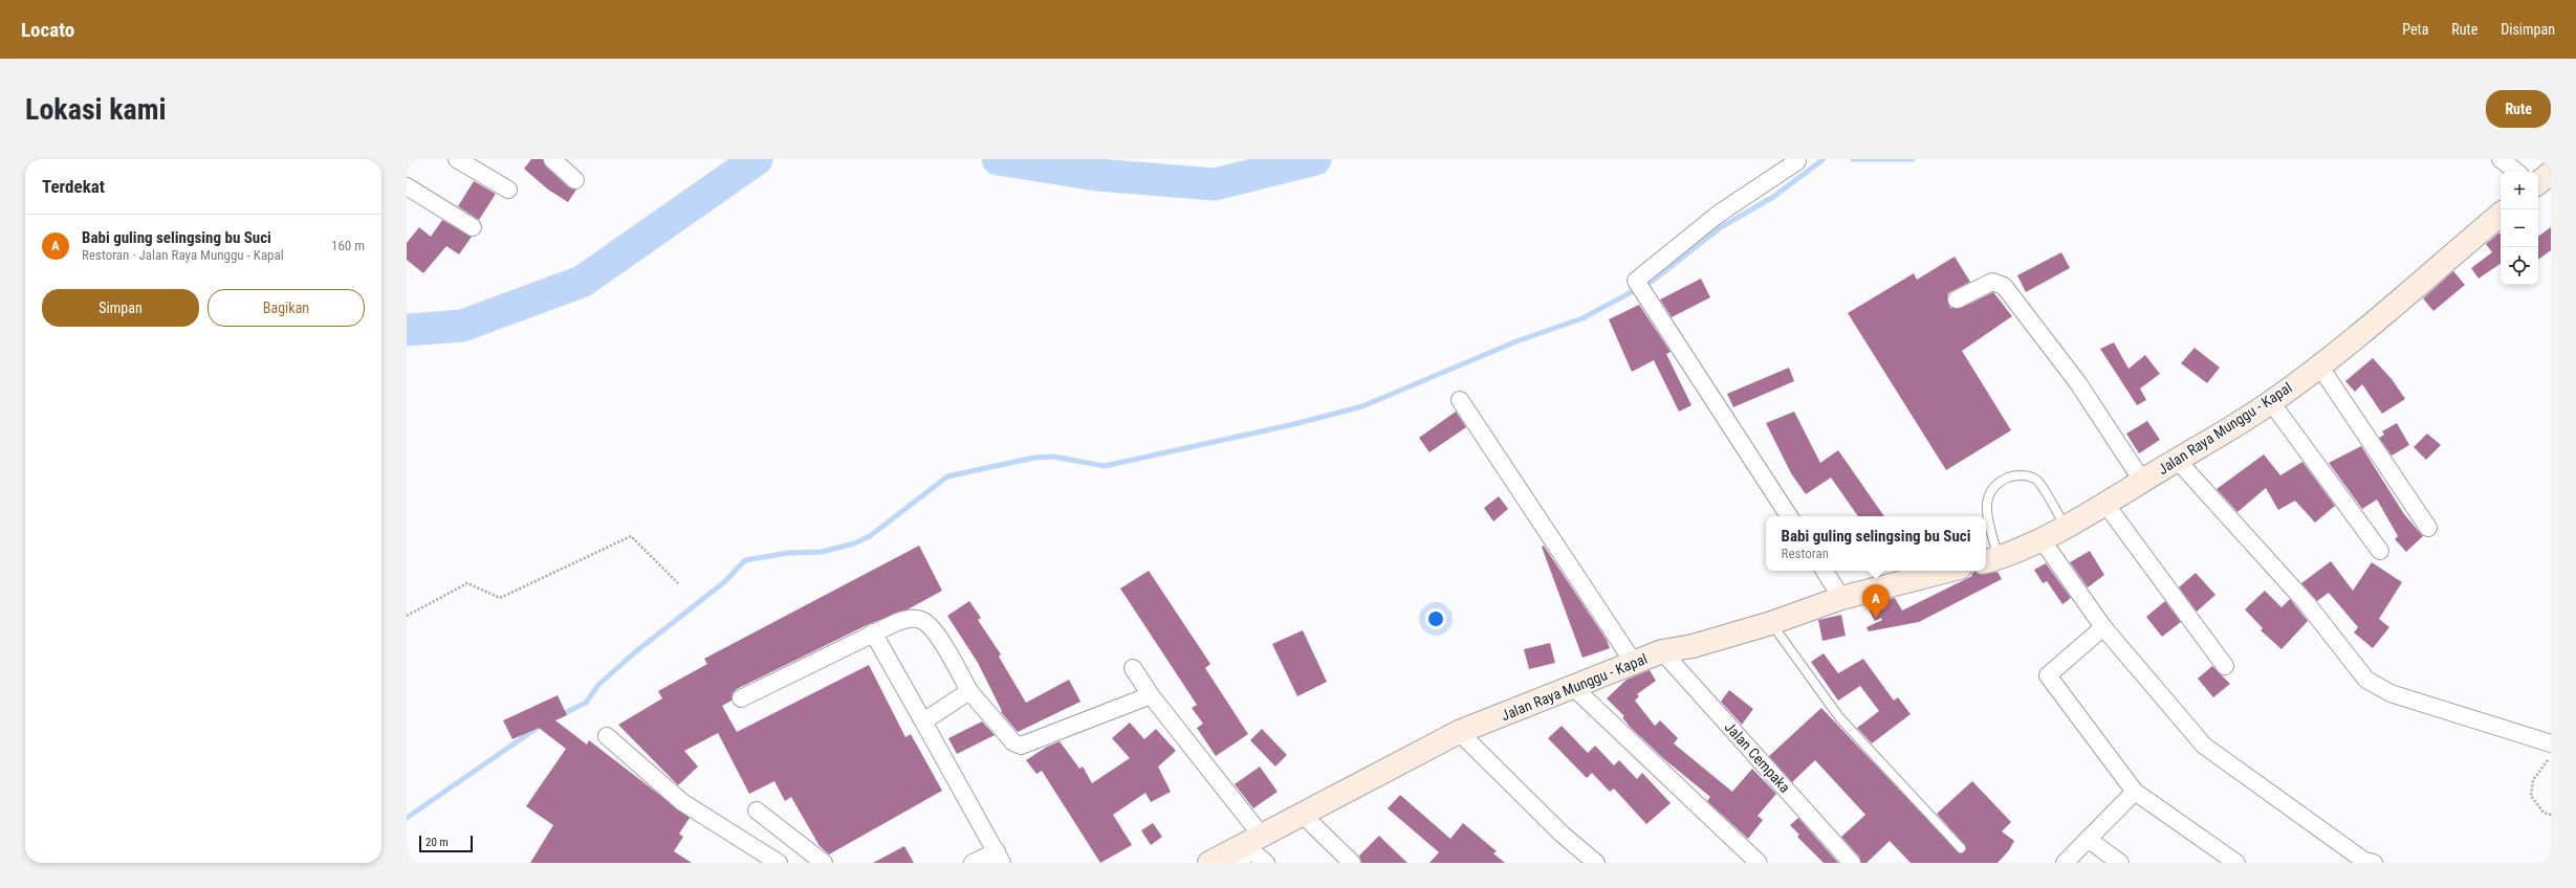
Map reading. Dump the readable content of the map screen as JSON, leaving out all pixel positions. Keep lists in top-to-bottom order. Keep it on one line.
{"streets":{"street":["Jalan Raya Munggu - Kapal","Jalan Cempaka"]},"crossings":[["Jalan Raya Munggu - Kapal","Jalan Cempaka"]],"scale_bar":"20 m","page":{"header":"Locato","nav":["Peta","Rute","Disimpan"],"buttons":["Rute",["Simpan","Bagikan"]],"title":"Lokasi kami","heading":"Terdekat","map_buttons":["+","−"],"list":[{"mark":"A","name":"Babi guling selingsing bu Suci","note":"Restoran · Jalan Raya Munggu - Kapal","value":"160 m"}],"popup":["Babi guling selingsing bu Suci","Restoran"],"pins":"A","scale":"20 m"}}
